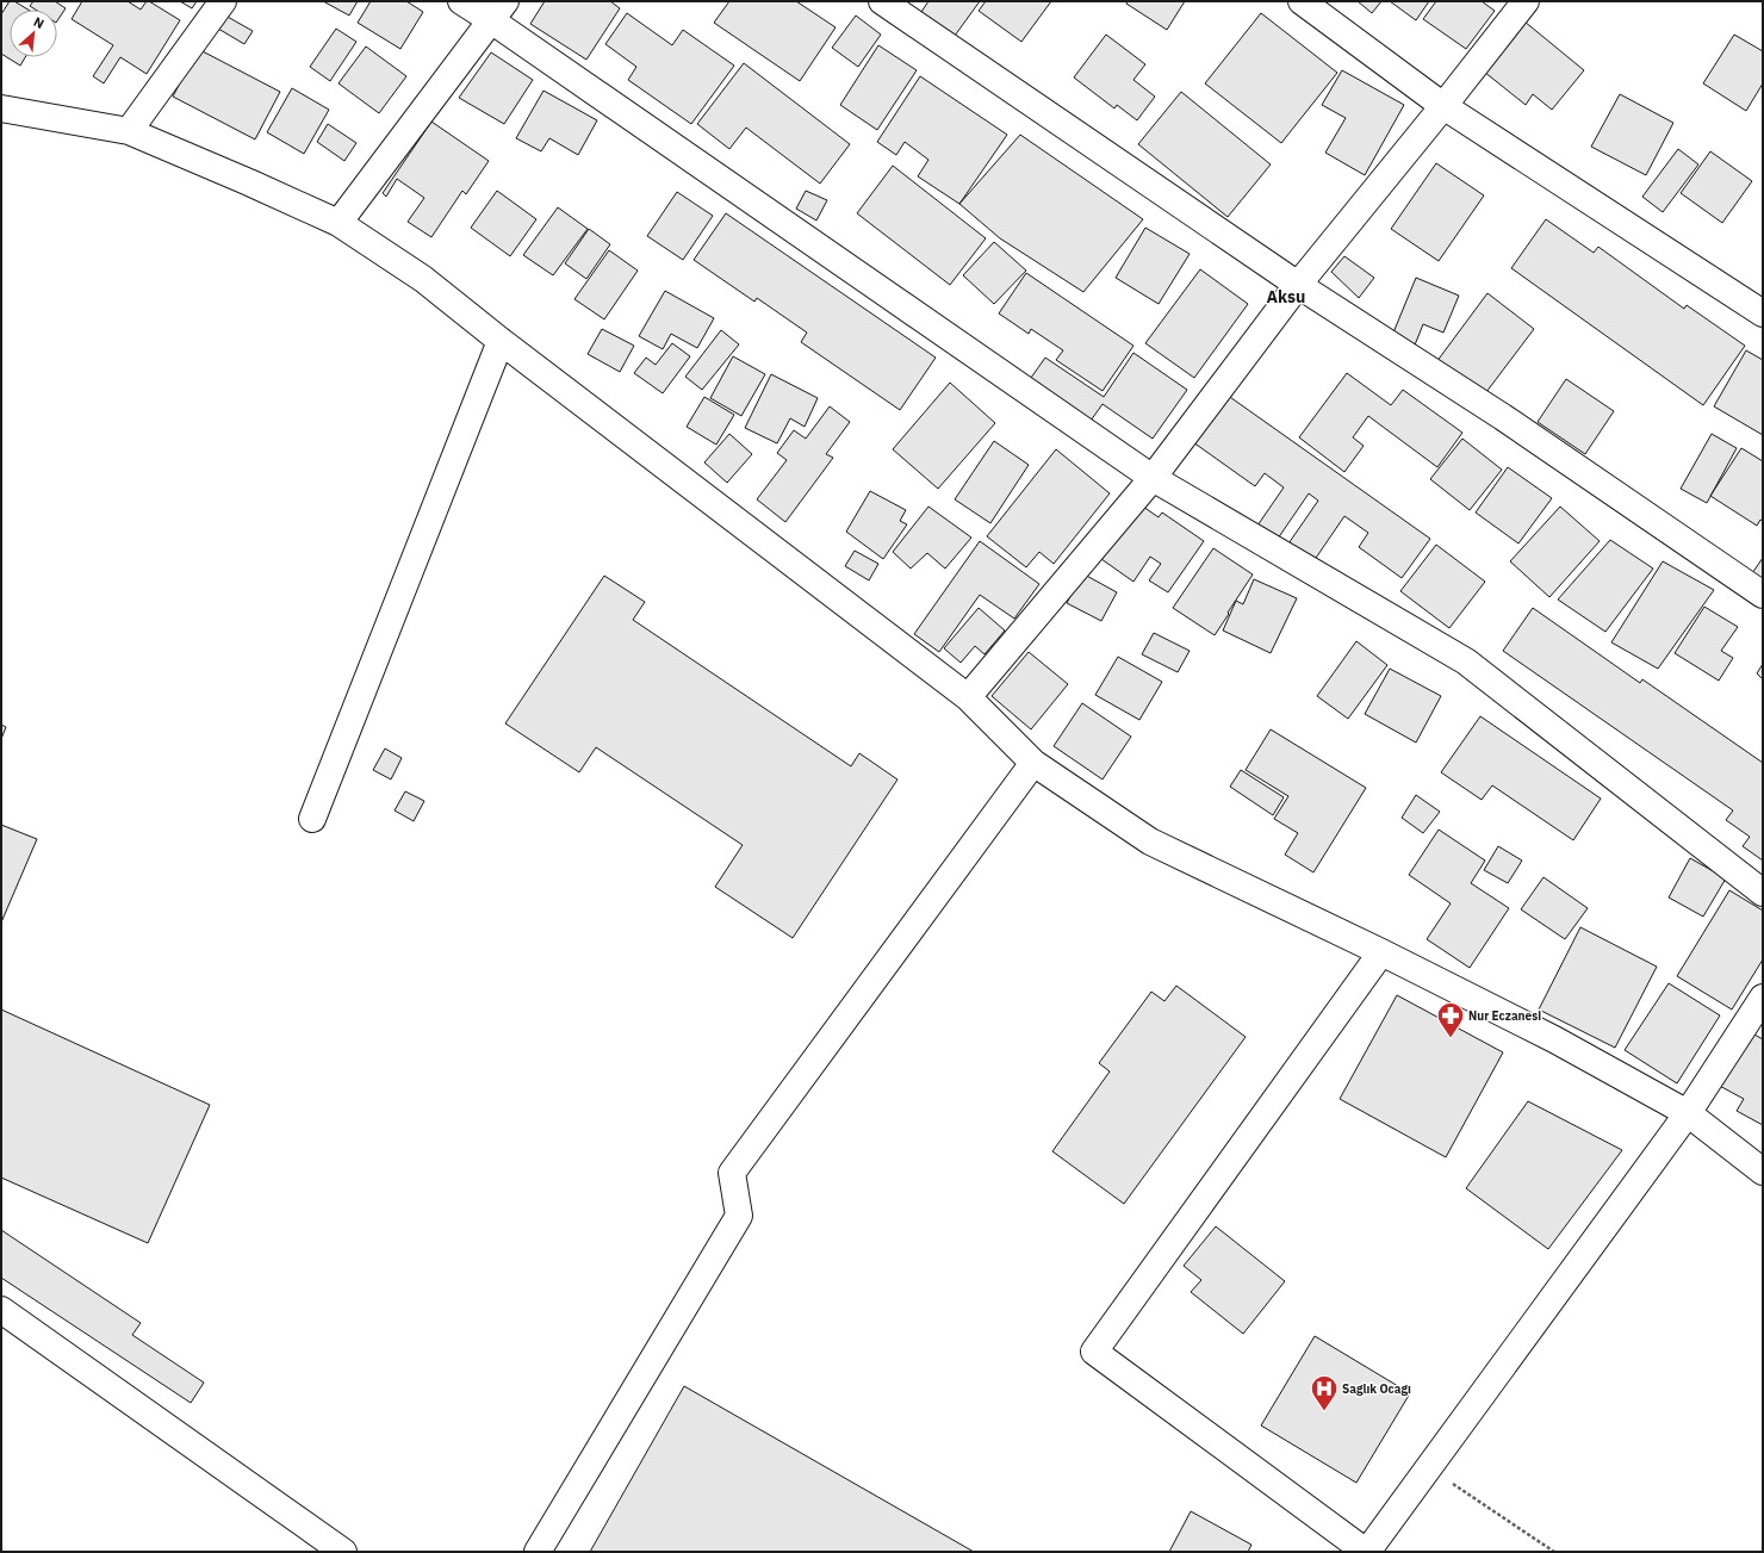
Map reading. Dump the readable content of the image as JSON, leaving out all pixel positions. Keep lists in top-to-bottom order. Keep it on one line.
{"districts":["Aksu"],"places":{"pharmacy":["Nur Eczanesi"],"hospital":["Saglık Ocagı"]},"north":"top right"}
